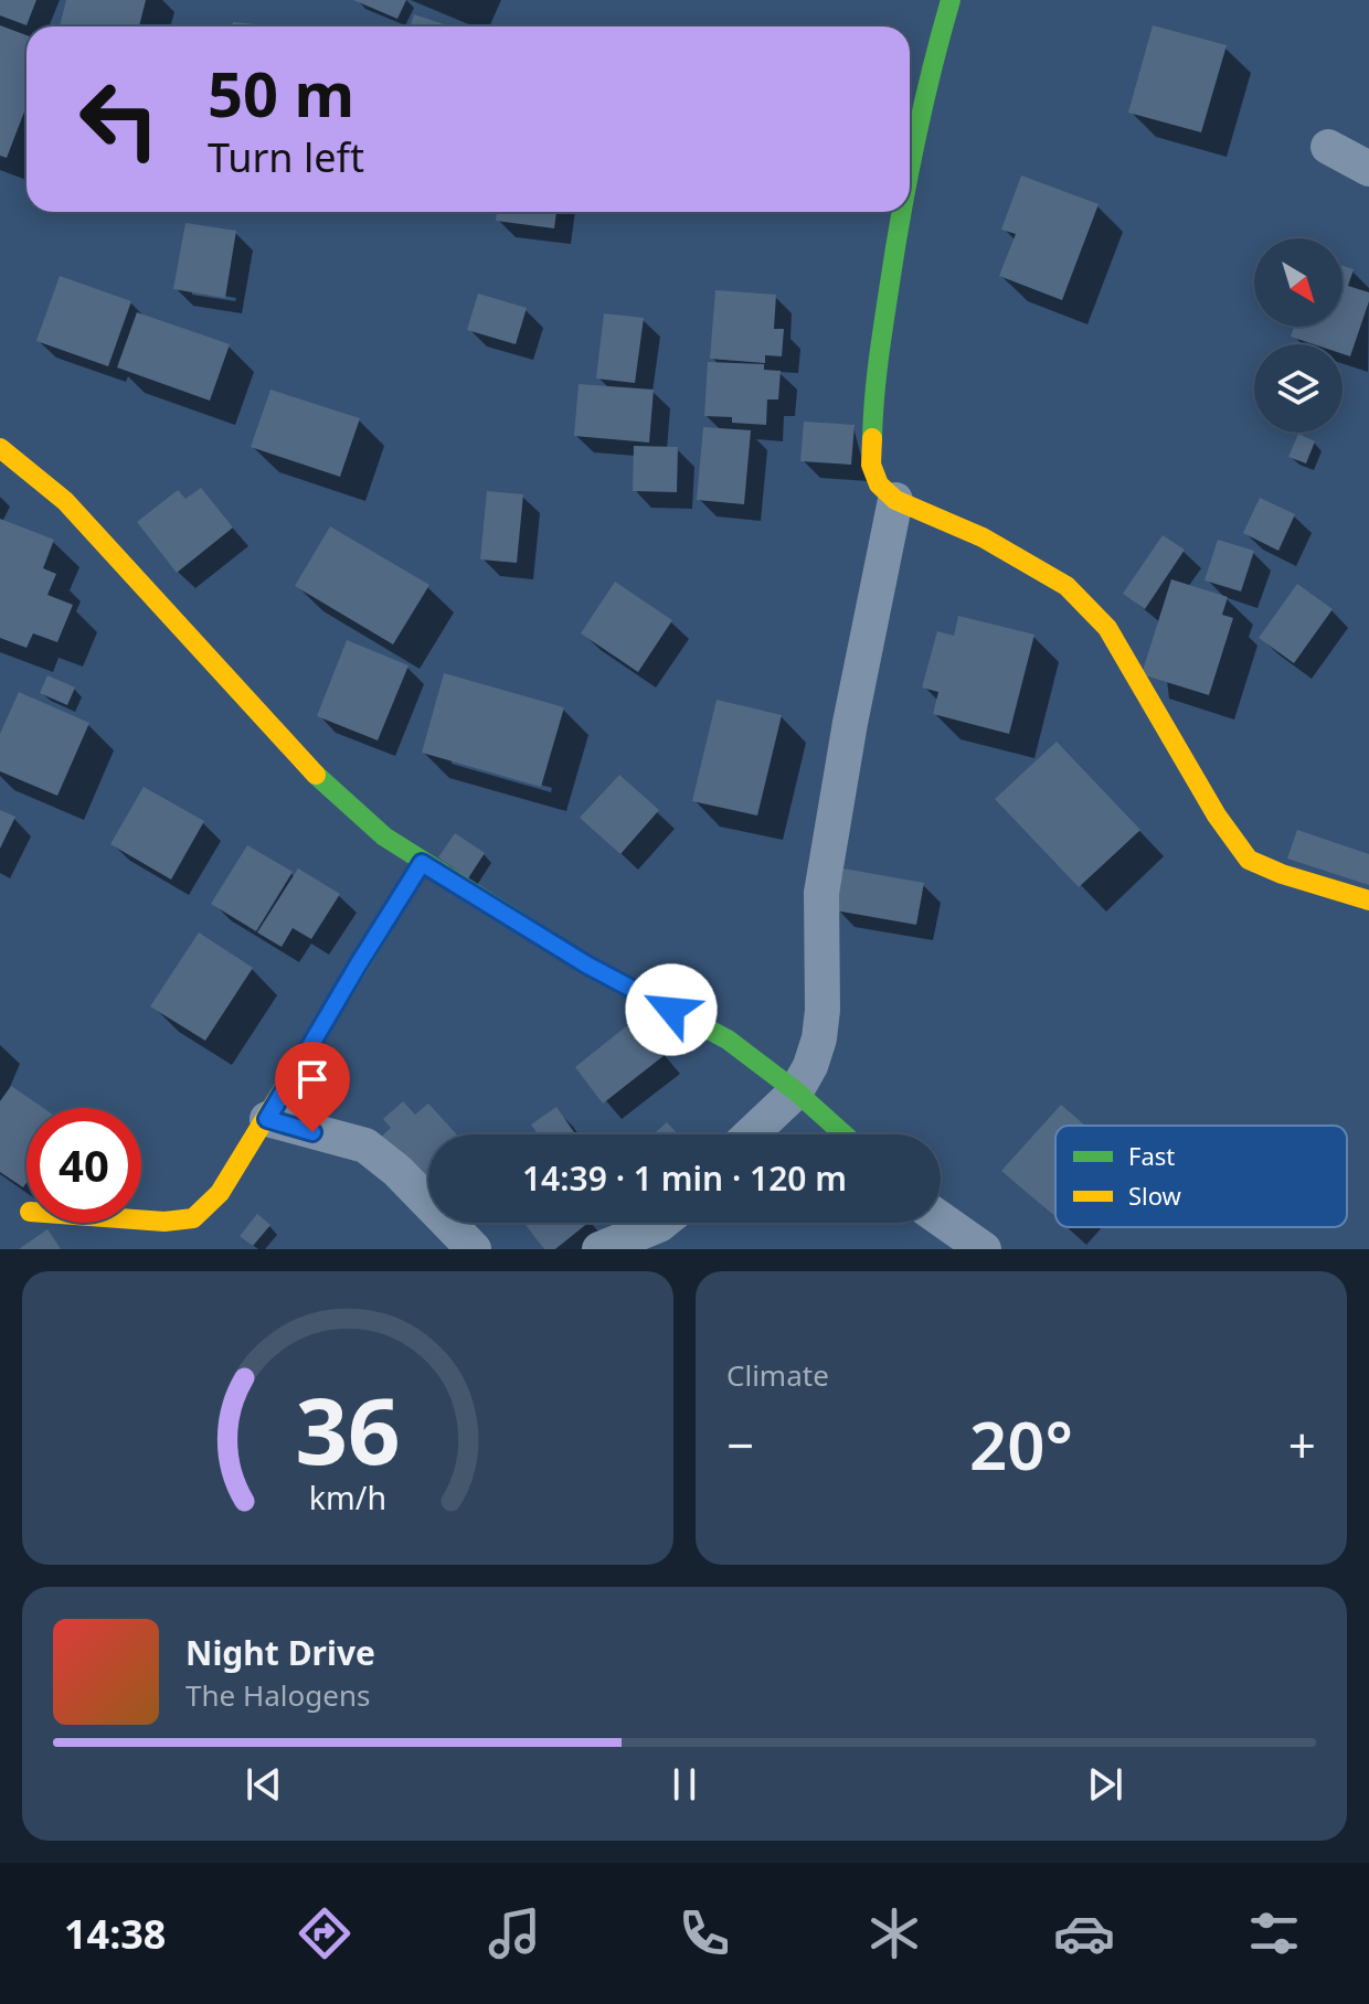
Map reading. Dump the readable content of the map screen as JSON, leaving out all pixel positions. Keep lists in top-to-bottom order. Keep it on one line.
{"legend":["Fast","Slow"],"north":"bottom right","page":{"turn":["50 m","Turn left"],"limit":"40","trip":"14:39 · 1 min · 120 m","tile":"Climate","heat":["−","20°","+"],"song":["Night Drive","The Halogens"],"tabs":"14:38","gauge":["36","km/h"]}}
